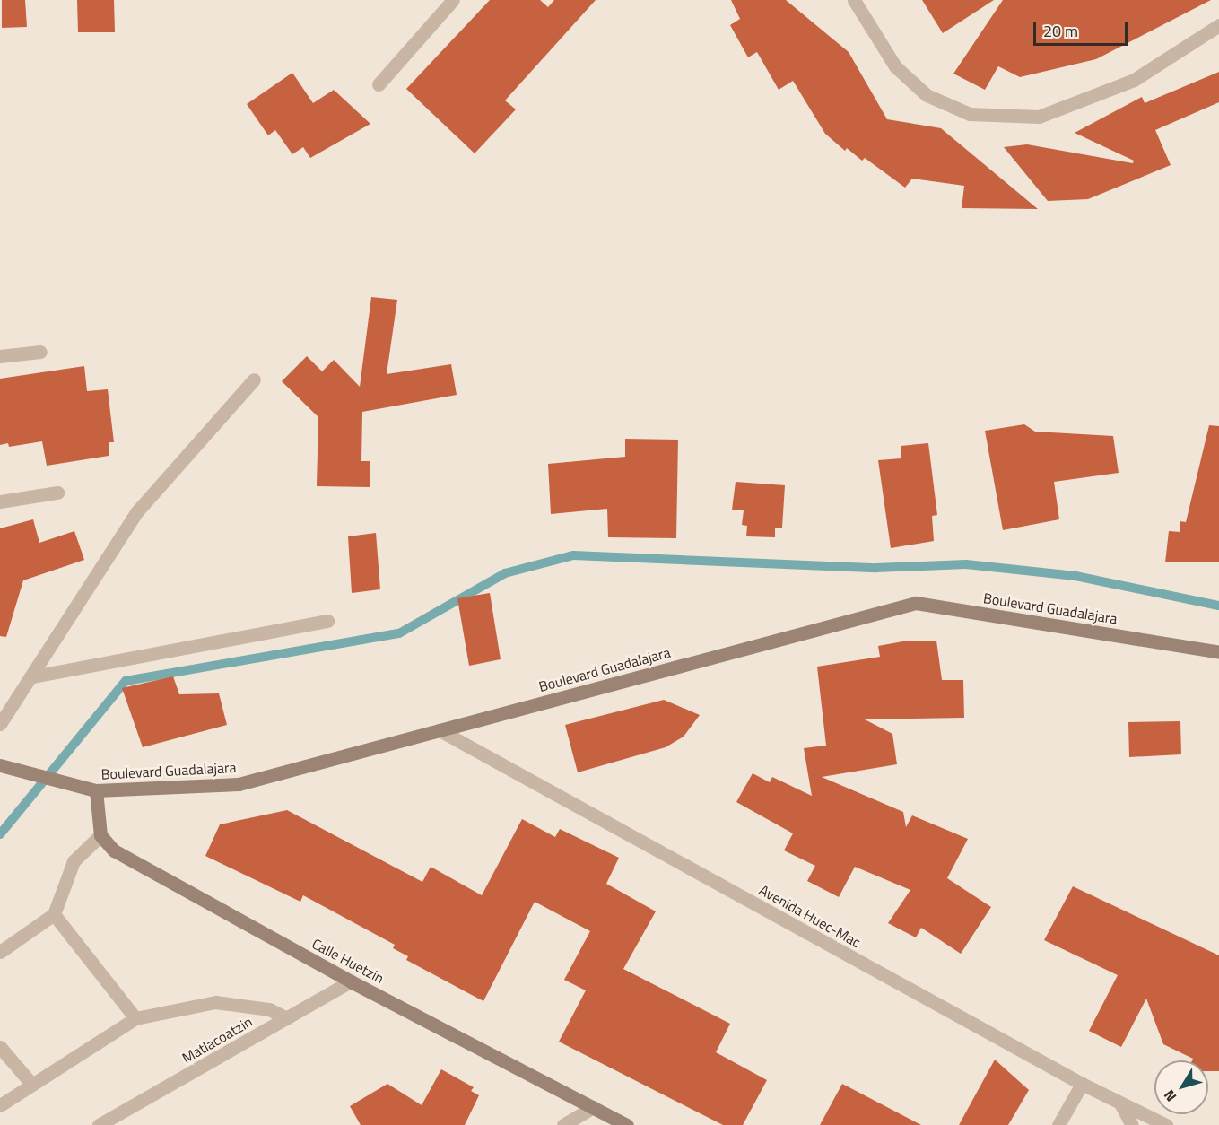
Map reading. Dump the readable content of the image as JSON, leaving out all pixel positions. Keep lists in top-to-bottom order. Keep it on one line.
{"streets":{"main road":["Boulevard Guadalajara","Calle Huetzin"],"street":["Avenida Huec-Mac","Matlacoatzin"]},"crossings":[["Boulevard Guadalajara","Avenida Huec-Mac"],["Calle Huetzin","Matlacoatzin"]],"scale_bar":"20 m","north":"bottom left"}
